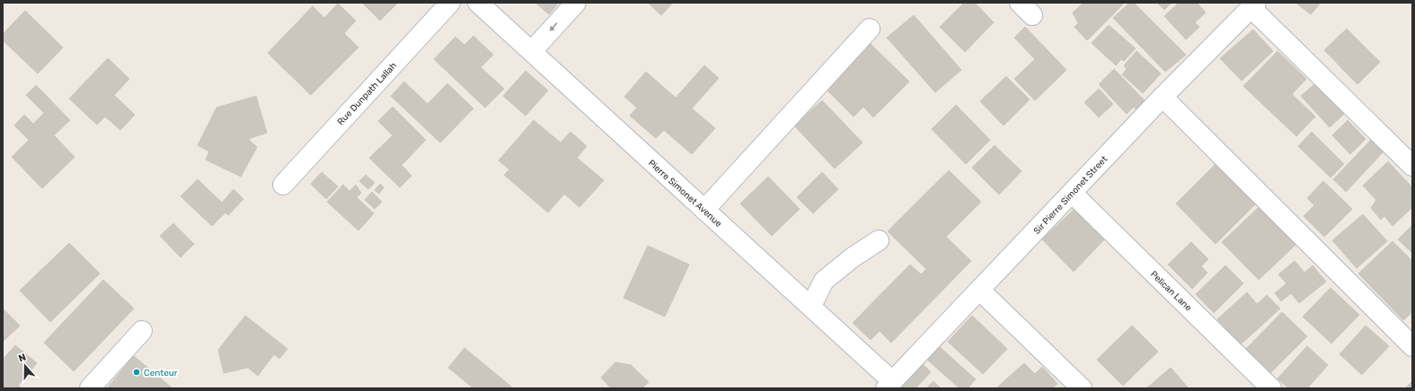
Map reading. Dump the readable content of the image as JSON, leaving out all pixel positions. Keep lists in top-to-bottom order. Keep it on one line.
{"streets":{"street":["Rue Dunpath Lallah","Pierre Simonet Avenue","Sir Pierre Simonet Street","Pelican Lane"]},"crossings":[["Pierre Simonet Avenue","Sir Pierre Simonet Street"],["Sir Pierre Simonet Street","Pelican Lane"]],"places":["Centeur"],"north":"top"}
